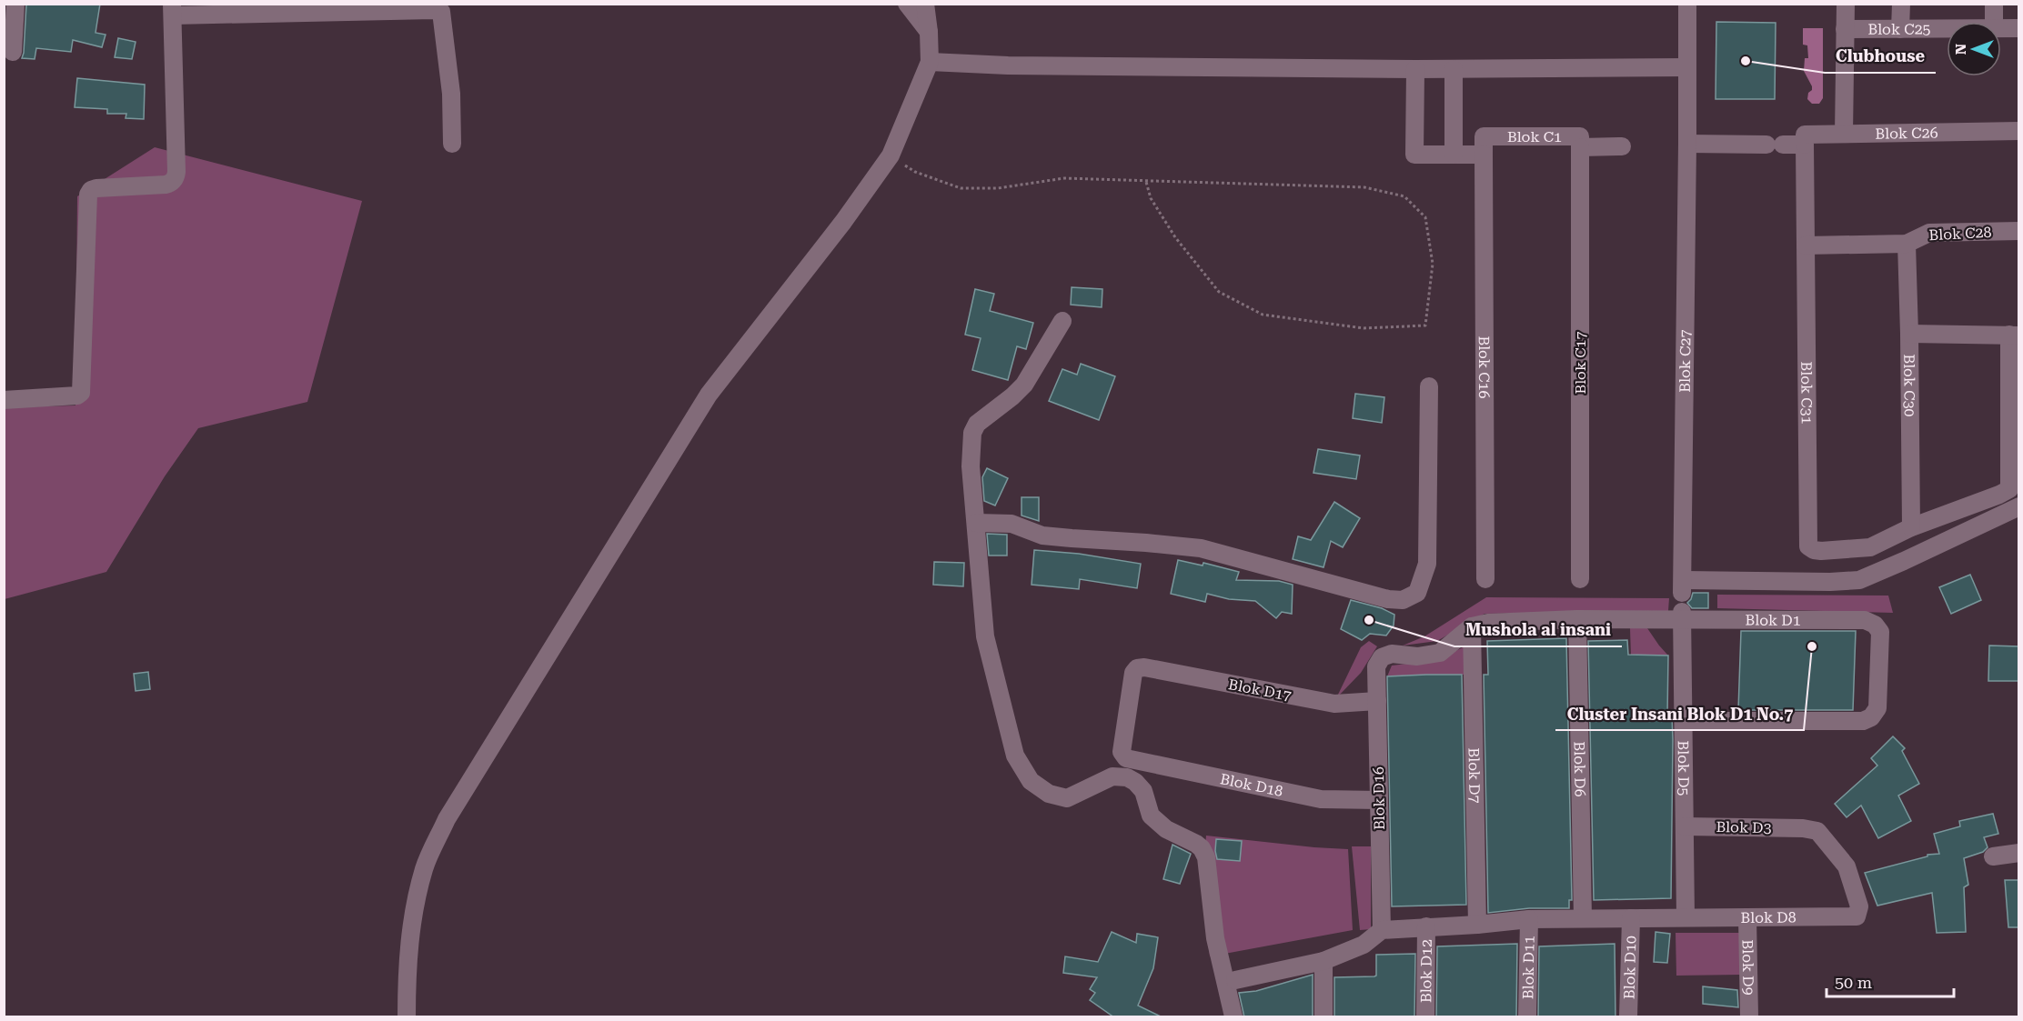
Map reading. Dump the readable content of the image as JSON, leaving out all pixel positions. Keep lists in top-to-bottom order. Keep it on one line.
{"streets":{"street":["Blok C25","Blok C26","Blok C1","Blok C28","Blok C27","Blok C17","Blok C16","Blok C30","Blok C31","Blok D1","Blok D17","Blok D5","Blok D6","Blok D7","Blok D18","Blok D16","Blok D3","Blok D8","Blok D10","Blok D9","Blok D11","Blok D12"]},"crossings":[["Blok C26","Blok C31"],["Blok C1","Blok C17"],["Blok C1","Blok C16"],["Blok C28","Blok C30"],["Blok C28","Blok C31"],["Blok C30","Blok C31"],["Blok D1","Blok D5"],["Blok D1","Blok D6"],["Blok D1","Blok D7"],["Blok D1","Blok D16"],["Blok D17","Blok D18"],["Blok D17","Blok D16"],["Blok D5","Blok D3"],["Blok D5","Blok D8"],["Blok D6","Blok D8"],["Blok D7","Blok D16"],["Blok D7","Blok D8"],["Blok D18","Blok D16"],["Blok D16","Blok D8"],["Blok D3","Blok D8"],["Blok D8","Blok D10"],["Blok D8","Blok D9"],["Blok D8","Blok D11"],["Blok D8","Blok D12"]],"places":["Clubhouse","Mushola al insani","Cluster Insani Blok D1 No.7"],"scale_bar":"50 m","north":"left"}
